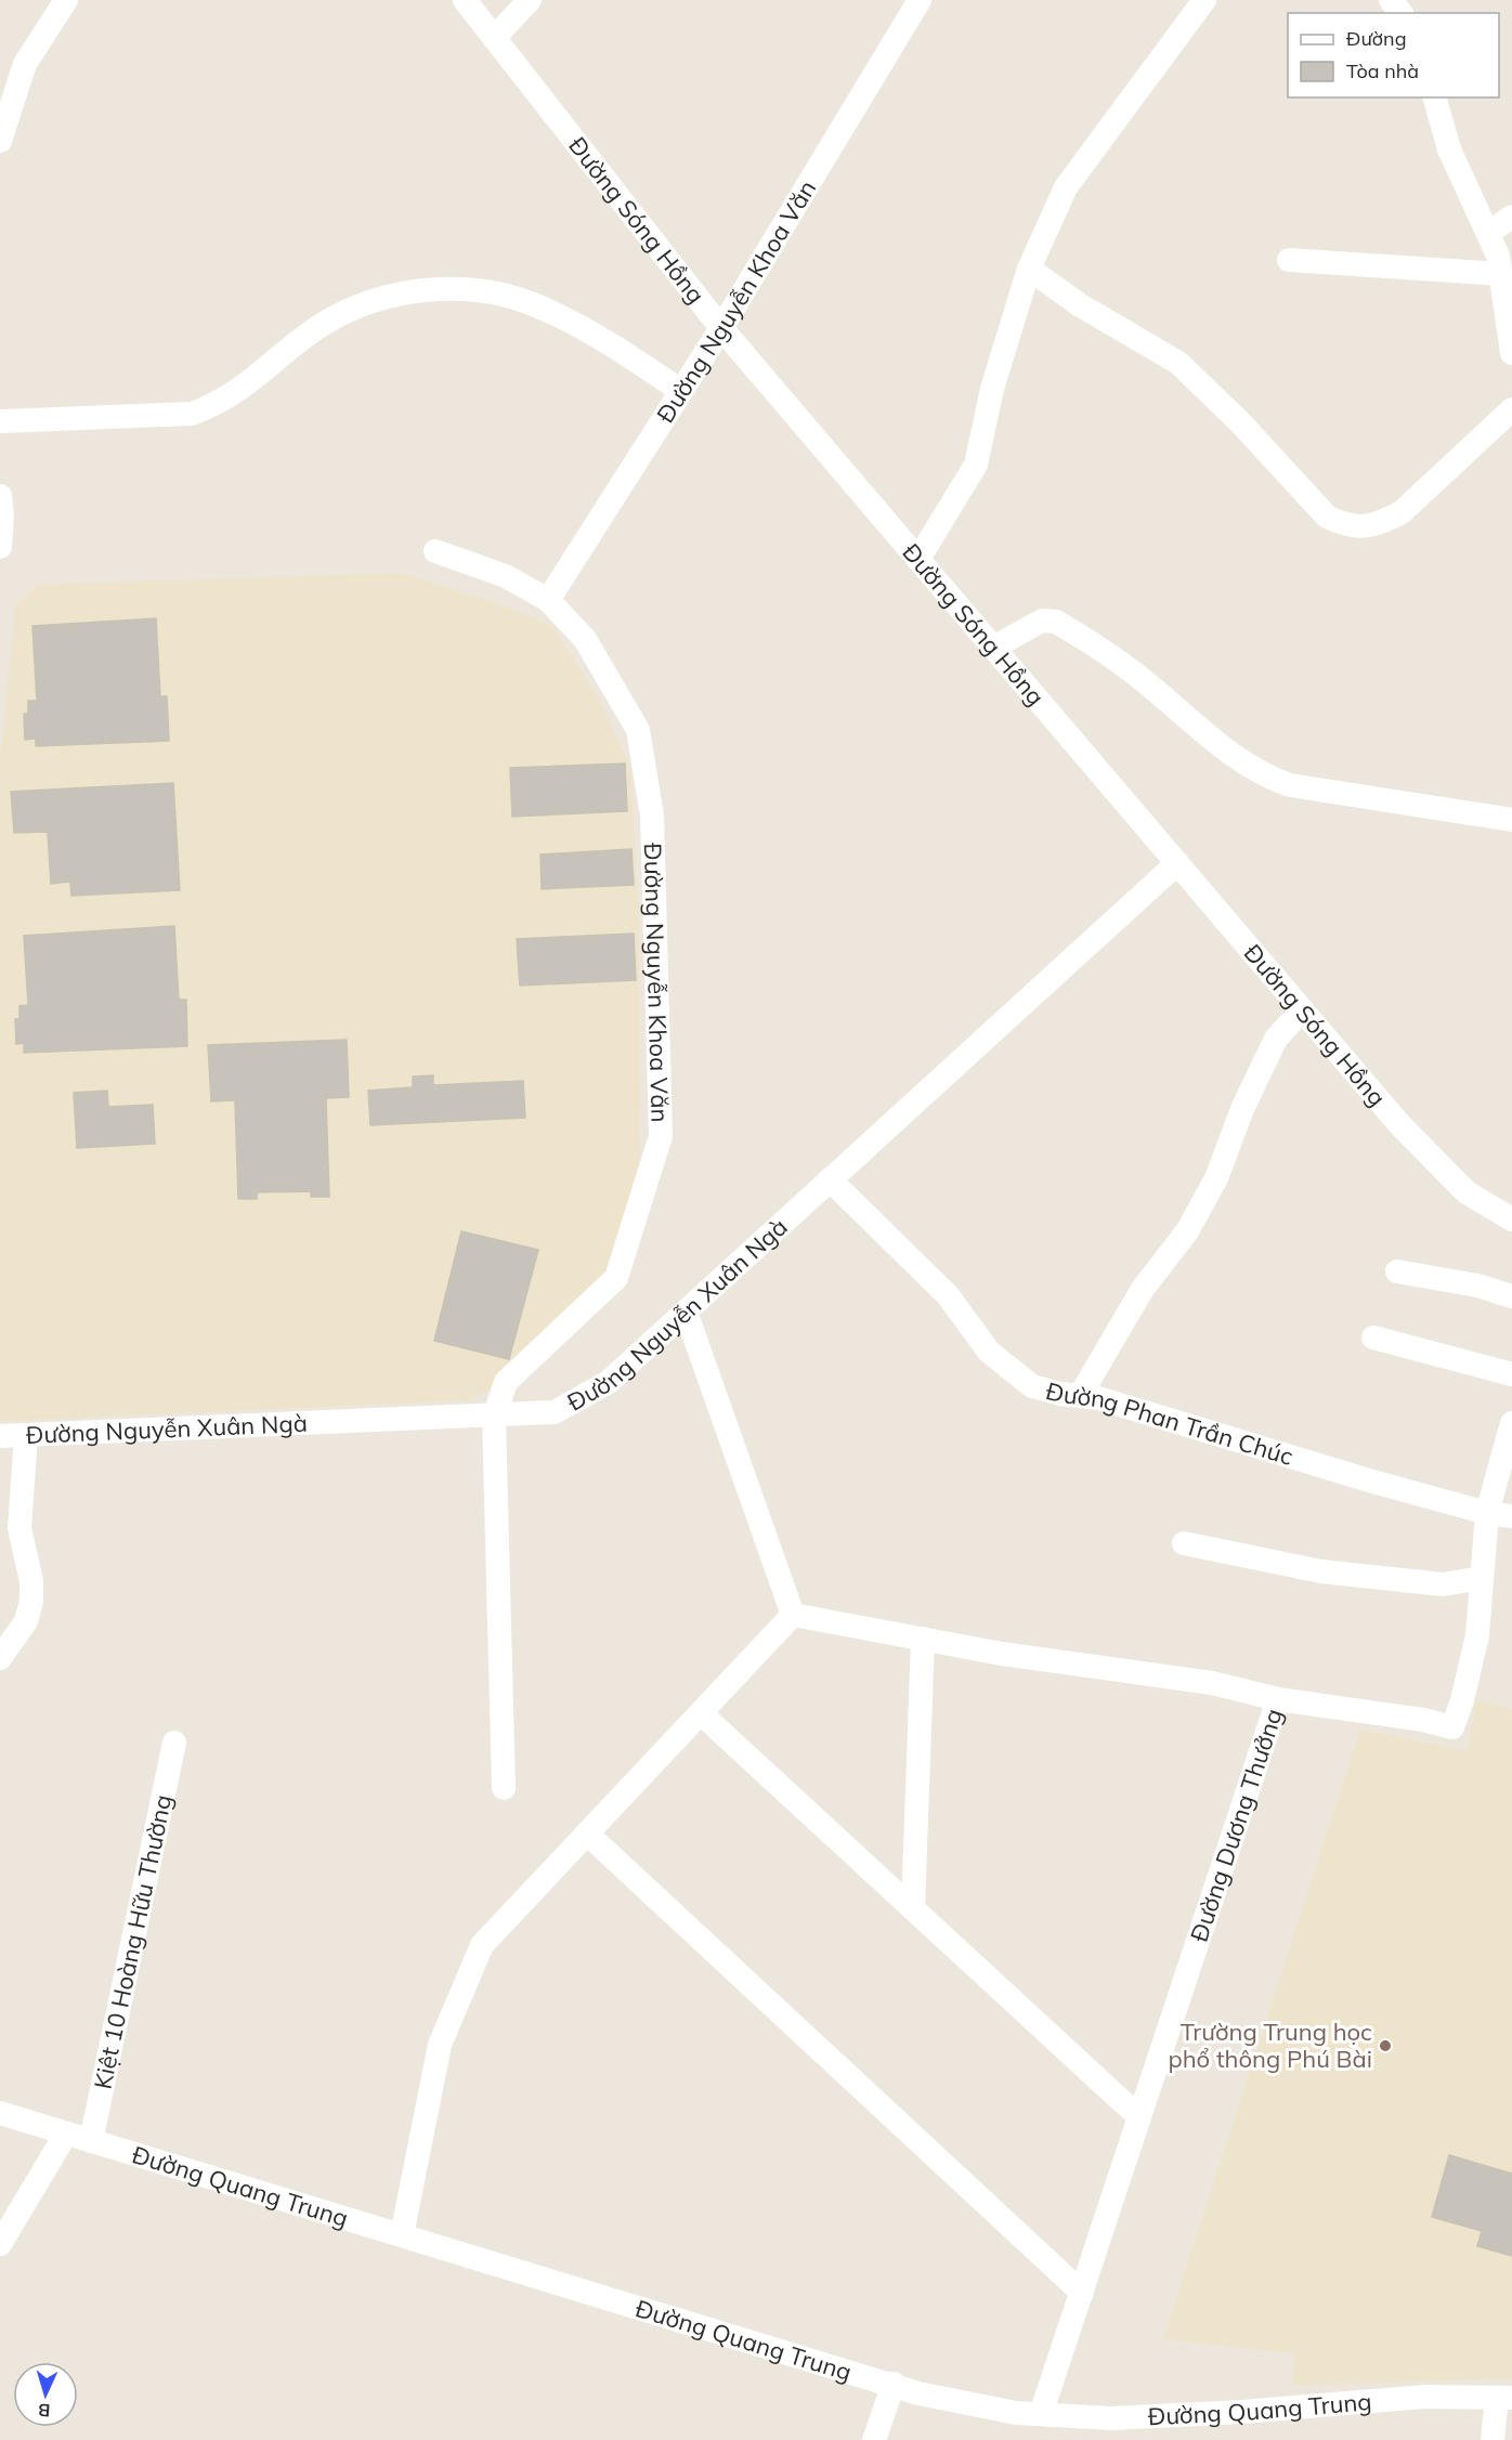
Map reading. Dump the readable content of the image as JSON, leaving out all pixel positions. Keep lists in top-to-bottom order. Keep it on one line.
{"streets":{"street":["Đường Sóng Hồng","Đường Nguyễn Khoa Văn","Đường Nguyễn Xuân Ngà","Đường Phan Trần Chúc","Đường Dương Thưởng","Kiệt 10 Hoàng Hữu Thường","Đường Quang Trung"]},"crossings":[["Đường Sóng Hồng","Đường Nguyễn Khoa Văn"],["Đường Sóng Hồng","Đường Nguyễn Xuân Ngà"],["Đường Nguyễn Khoa Văn","Đường Nguyễn Xuân Ngà"],["Đường Nguyễn Xuân Ngà","Đường Phan Trần Chúc"],["Đường Phan Trần Chúc","Đường Dương Thưởng"],["Đường Dương Thưởng","Đường Quang Trung"],["Kiệt 10 Hoàng Hữu Thường","Đường Quang Trung"]],"places":["Trường Trung học phổ thông Phú Bài"],"legend":["Đường","Tòa nhà"],"north":"bottom"}
